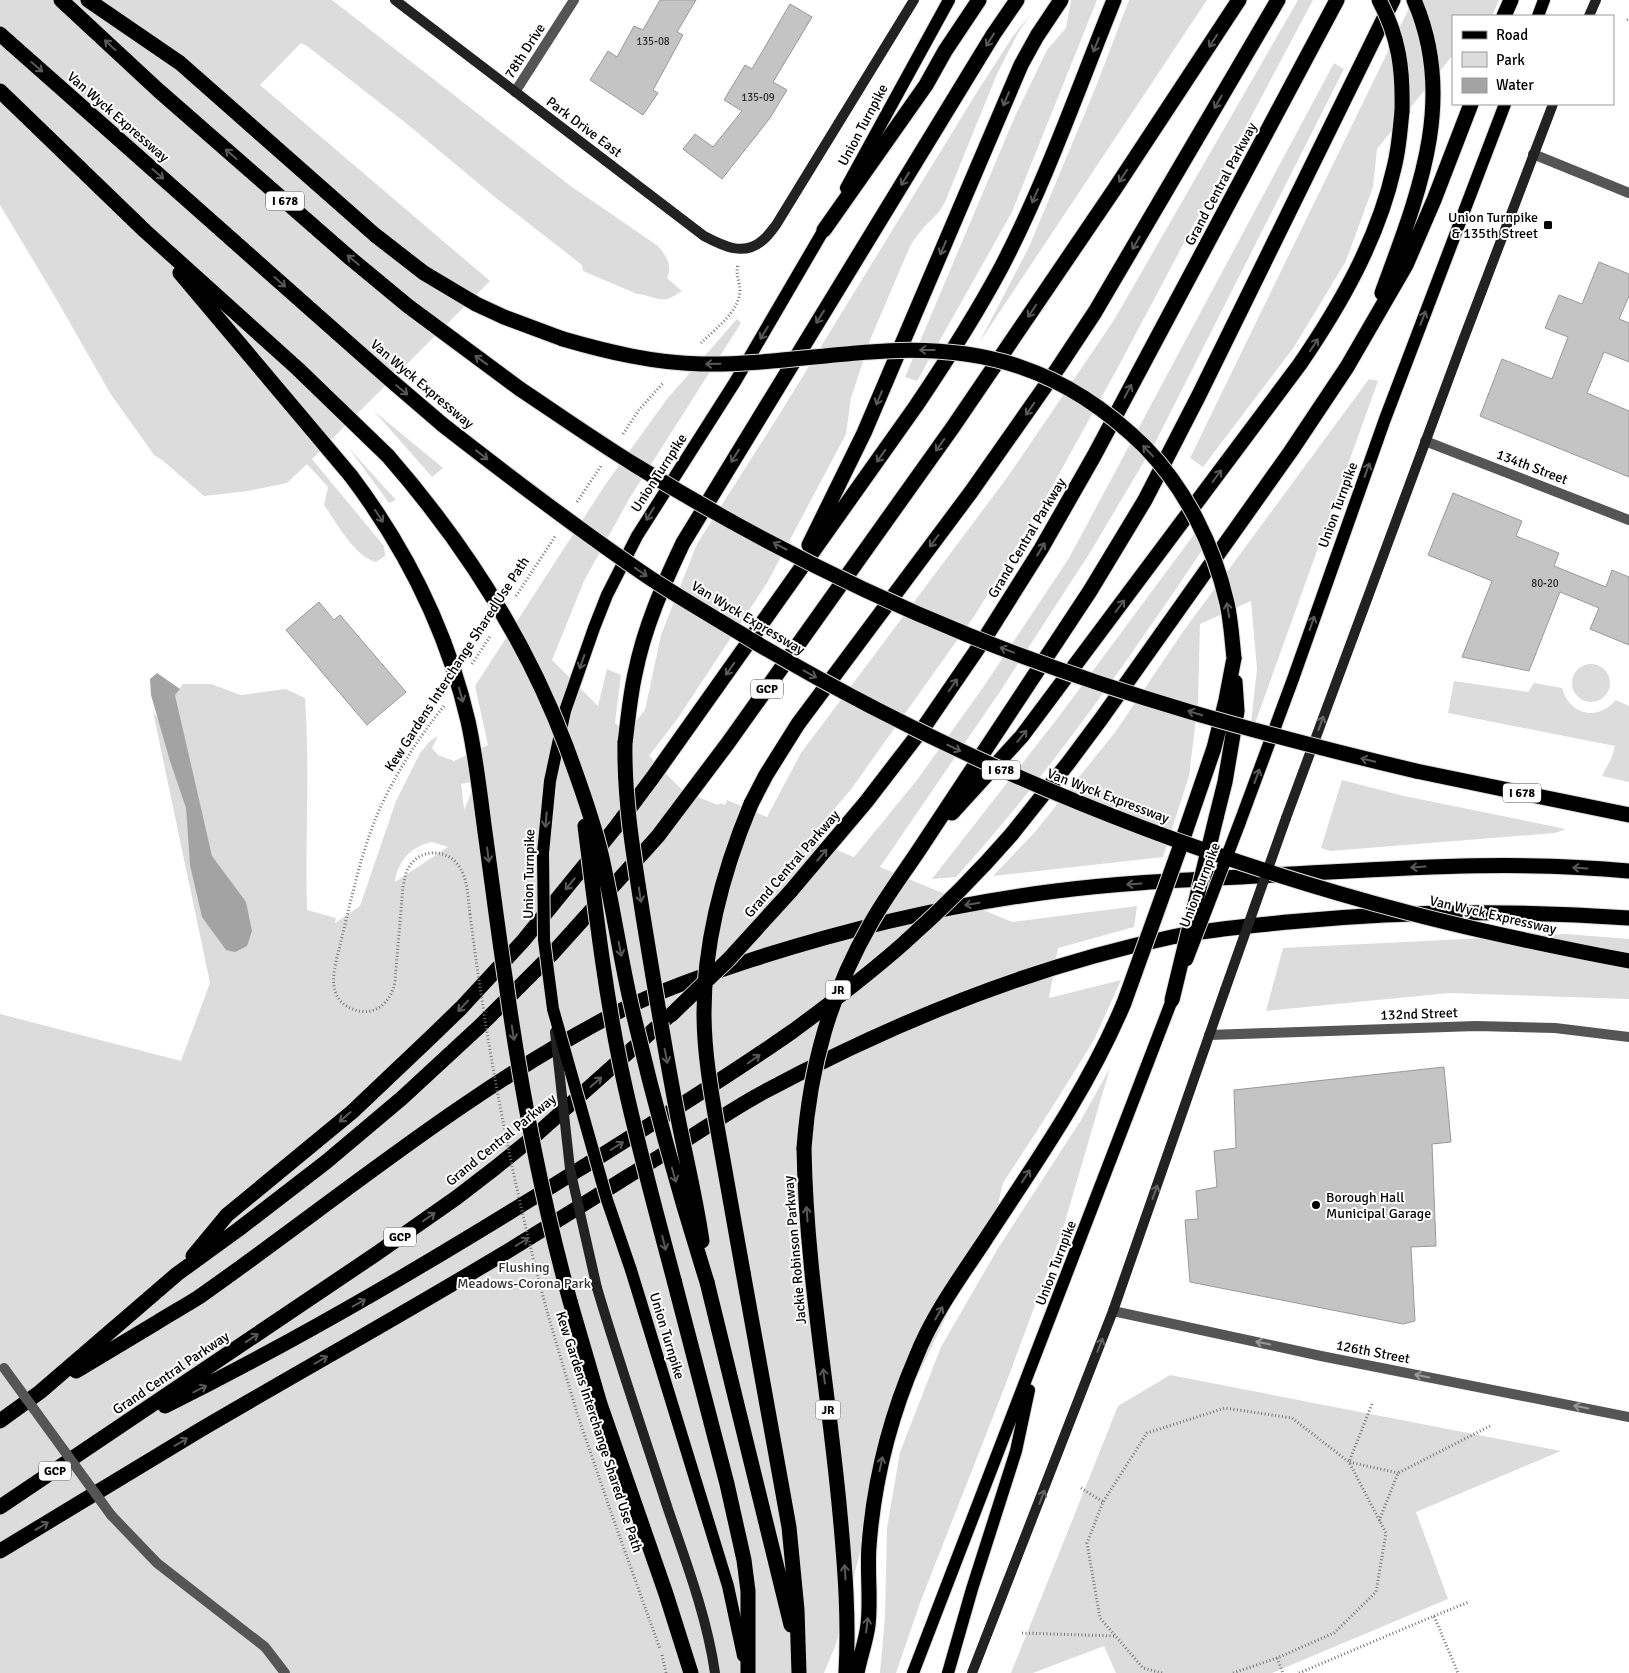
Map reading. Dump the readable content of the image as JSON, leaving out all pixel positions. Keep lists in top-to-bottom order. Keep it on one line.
{"streets":{"highway":["Van Wyck Expressway","Grand Central Parkway","I 678","GCP","JR","Jackie Robinson Parkway"],"main road":["Union Turnpike","Park Drive East"],"street":["78th Drive","134th Street","132nd Street","126th Street"],"path":["Kew Gardens Interchange Shared Use Path"]},"crossings":[["78th Drive","Park Drive East"],["Union Turnpike","Park Drive East"]],"one_way":["126th Street"],"parks":["Flushing Meadows-Corona Park"],"places":{"transit":["Union Turnpike & 135th Street"],"other":["Borough Hall Municipal Garage"]},"house_numbers":["135-08","135-09","80-20"],"legend":["Road","Park","Water"]}
